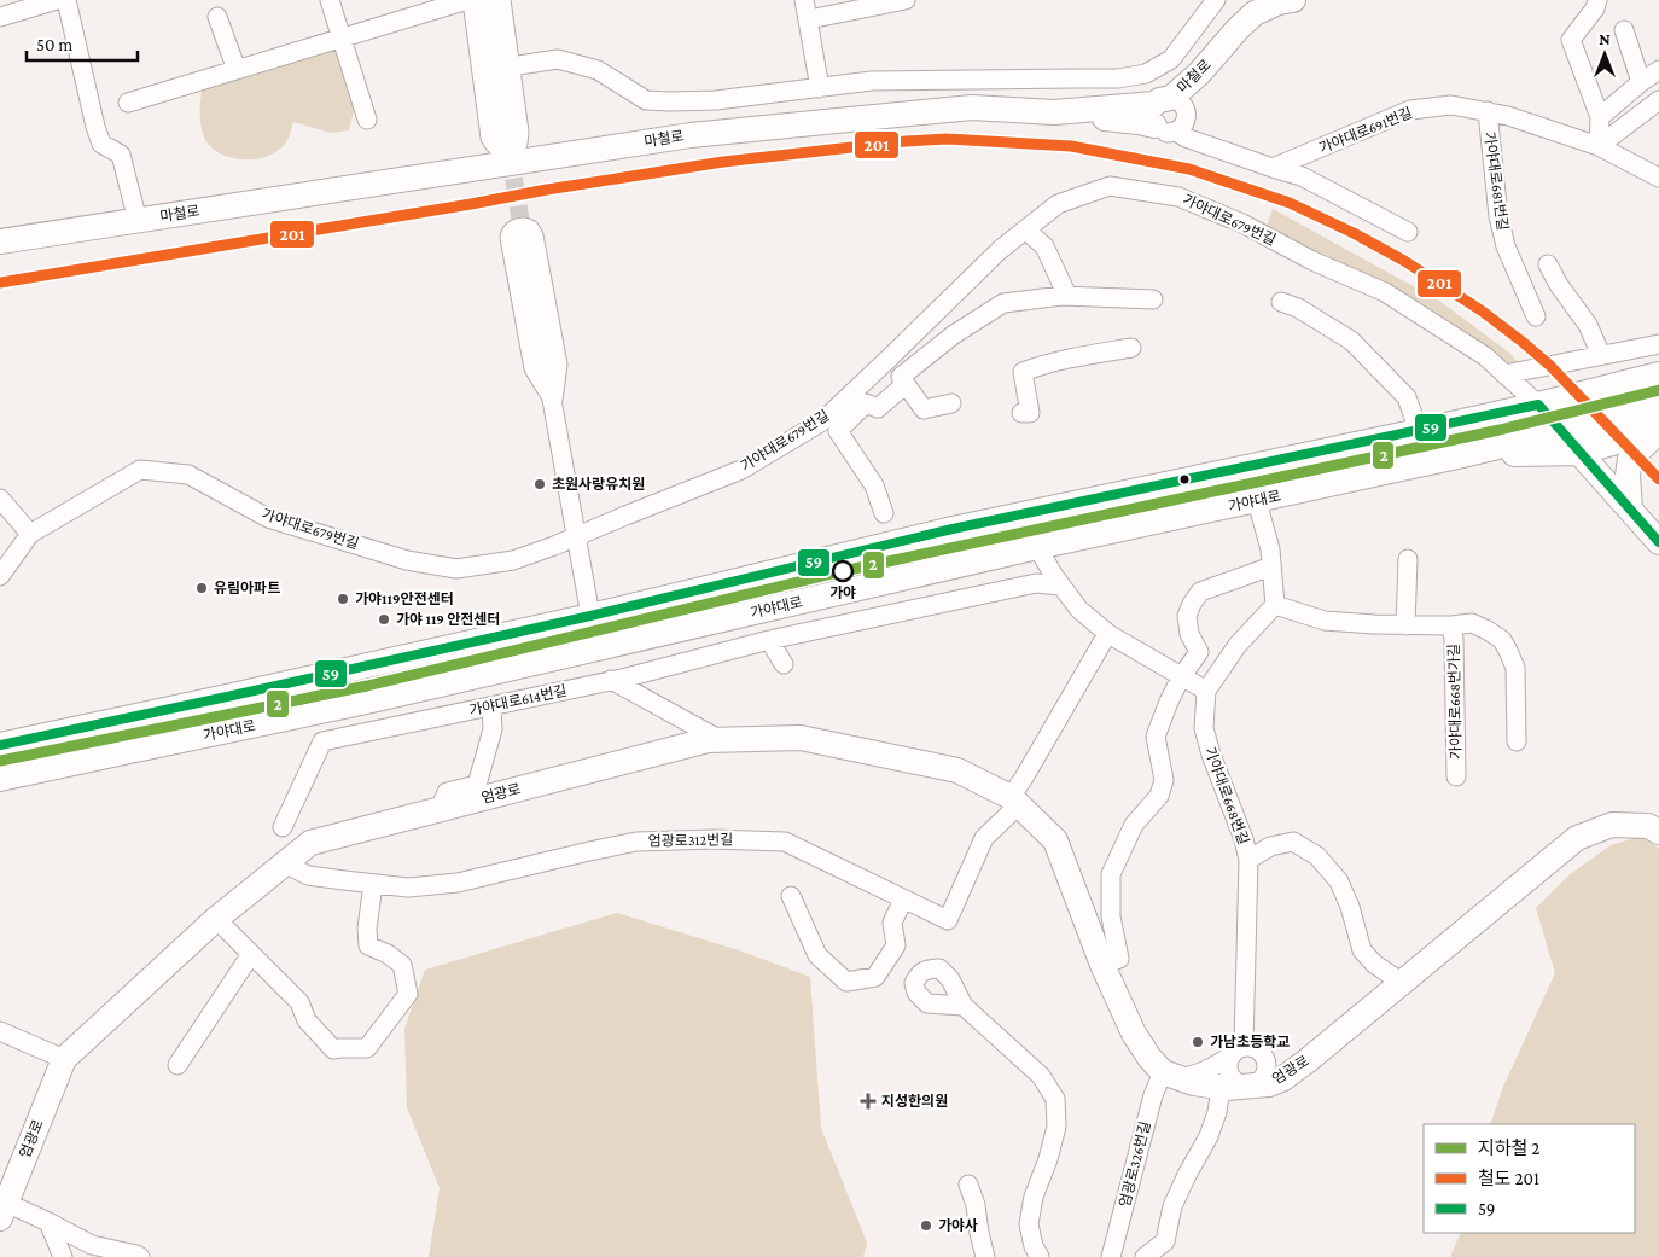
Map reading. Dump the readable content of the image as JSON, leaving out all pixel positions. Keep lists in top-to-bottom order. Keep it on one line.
{"streets":{"main road":["마철로","가야대로","엄광로"],"street":["가야대로691번길","가야대로681번길","가야대로679번길","가야대로614번길","가야대로668번가길","가야대로668번길","엄광로312번길","엄광로326번길"]},"crossings":[["가야대로691번길","가야대로681번길"],["엄광로","가야대로668번길"],["엄광로","엄광로312번길"],["엄광로","엄광로326번길"]],"places":{"other":["초원사랑유치원","가야","유림아파트","가야119안전센터","가야 119 안전센터","가남초등학교","가야사"],"health":["지성한의원"]},"lines":["rail line 201","metro line 2","transit line 59"],"legend":["지하철 2","철도 201","59"],"scale_bar":"50 m","north":"top"}
